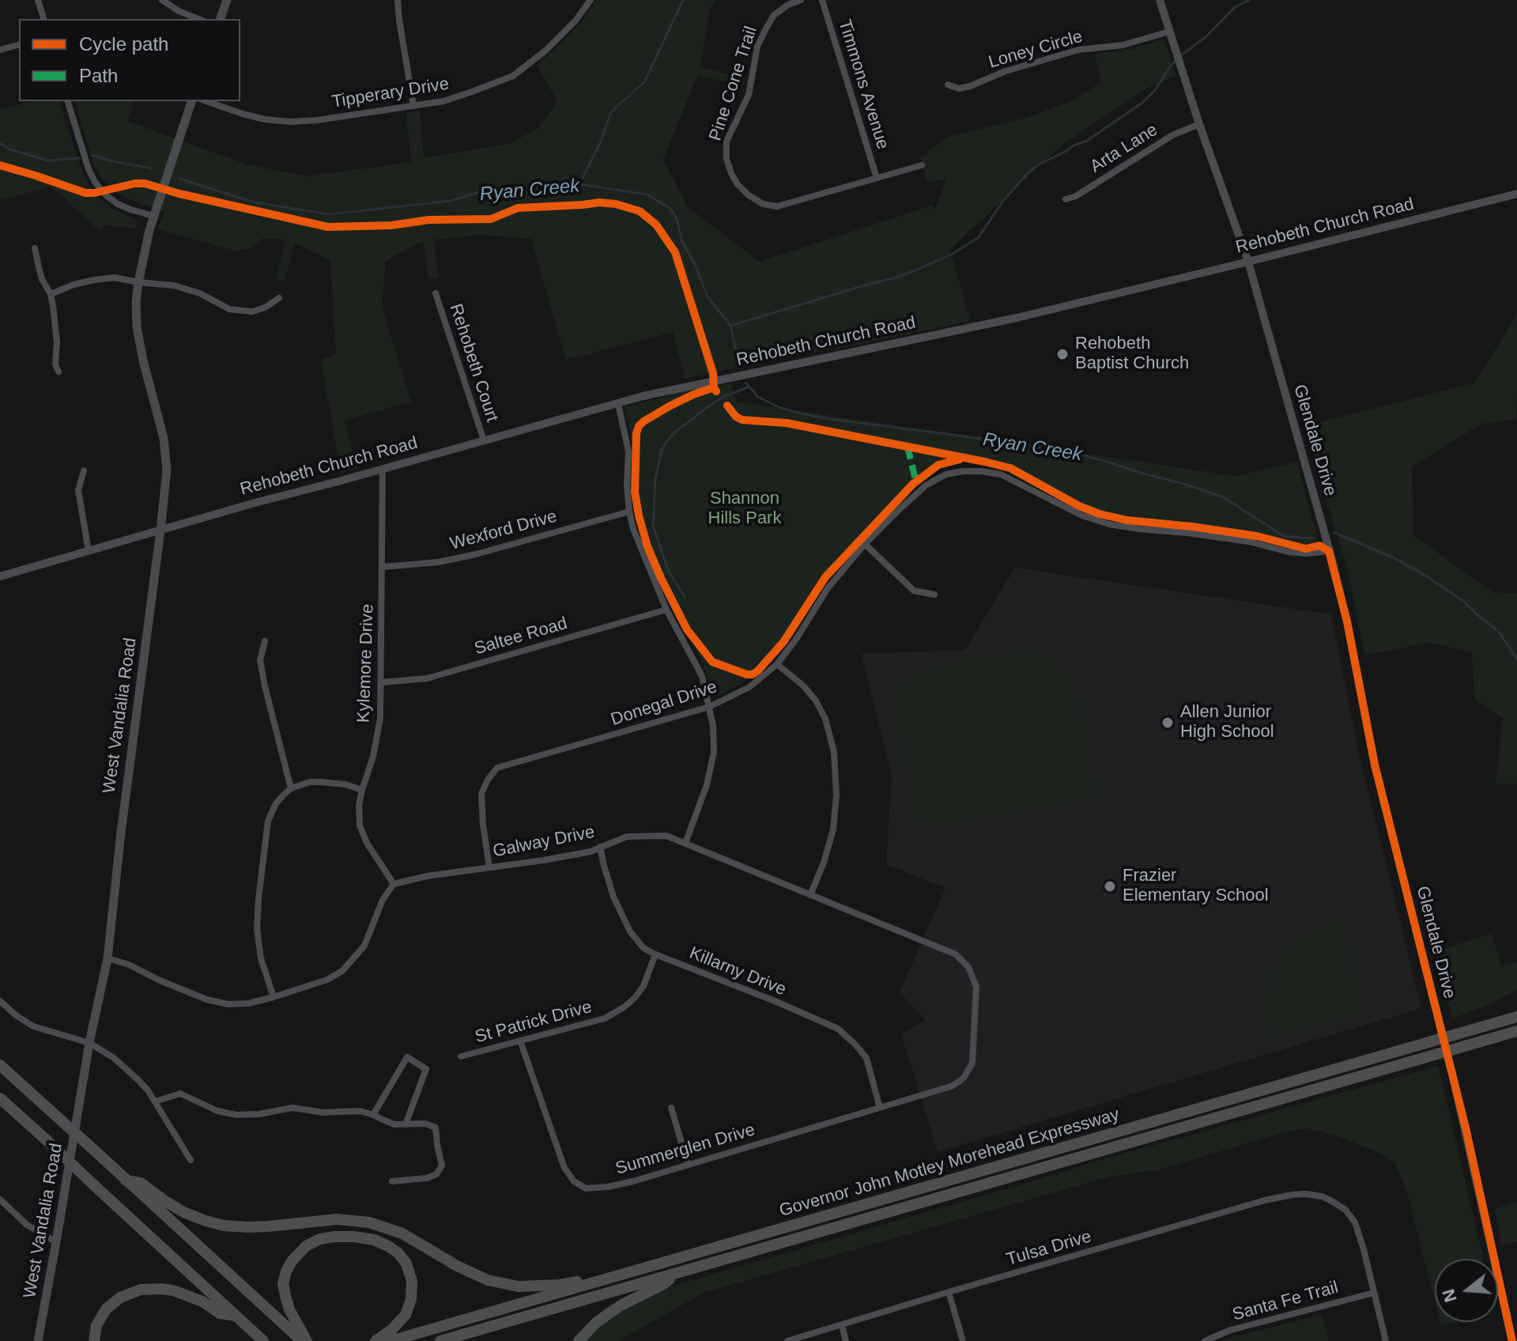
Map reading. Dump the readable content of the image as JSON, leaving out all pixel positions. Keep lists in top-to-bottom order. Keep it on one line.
{"streets":{"highway":["Governor John Motley Morehead Expressway"],"main road":["West Vandalia Road"],"street":["Loney Circle","Pine Cone Trail","Timmons Avenue","Tipperary Drive","Arta Lane","Rehobeth Church Road","Rehobeth Court","Glendale Drive","Wexford Drive","Saltee Road","Kylemore Drive","Donegal Drive","Galway Drive","Killarny Drive","St Patrick Drive","Summerglen Drive","Tulsa Drive","Santa Fe Trail"]},"crossings":[["Loney Circle","Glendale Drive"],["Pine Cone Trail","Timmons Avenue"],["Arta Lane","Glendale Drive"],["Rehobeth Church Road","Rehobeth Court"],["Rehobeth Church Road","Glendale Drive"],["Rehobeth Church Road","Kylemore Drive"],["Rehobeth Church Road","West Vandalia Road"],["Glendale Drive","Donegal Drive"],["Wexford Drive","Kylemore Drive"],["Saltee Road","Kylemore Drive"],["Kylemore Drive","Galway Drive"],["Donegal Drive","Galway Drive"],["Galway Drive","Killarny Drive"],["Galway Drive","Summerglen Drive"],["Killarny Drive","St Patrick Drive"],["Killarny Drive","Summerglen Drive"],["St Patrick Drive","Summerglen Drive"],["Tulsa Drive","Santa Fe Trail"]],"water":["Ryan Creek"],"parks":["Shannon Hills Park"],"places":["Rehobeth Baptist Church","Allen Junior High School","Frazier Elementary School"],"legend":["Cycle path","Path"],"north":"left"}
